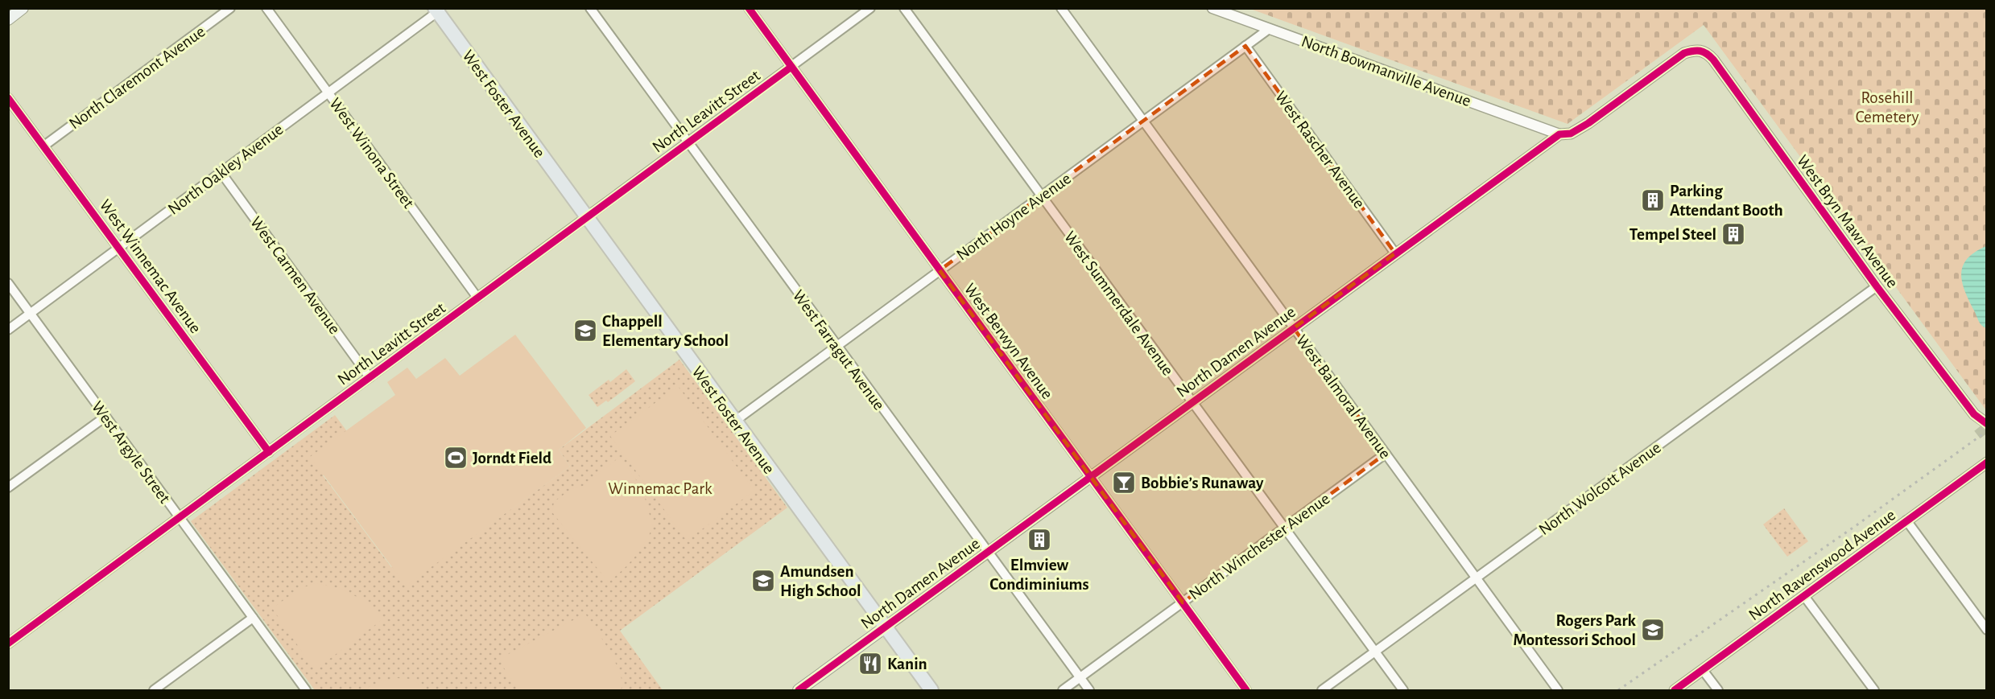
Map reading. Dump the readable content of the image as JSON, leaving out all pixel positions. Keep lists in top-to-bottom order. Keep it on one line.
{"streets":{"main road":["West Foster Avenue","North Damen Avenue"],"street":["North Bowmanville Avenue","North Claremont Avenue","North Leavitt Street","West Rascher Avenue","West Winona Street","North Oakley Avenue","North Hoyne Avenue","West Bryn Mawr Avenue","West Winnemac Avenue","West Carmen Avenue","West Summerdale Avenue","West Berwyn Avenue","West Farragut Avenue","West Balmoral Avenue","West Argyle Street","North Wolcott Avenue","North Winchester Avenue","North Ravenswood Avenue"]},"crossings":[["North Bowmanville Avenue","North Hoyne Avenue"],["North Bowmanville Avenue","North Damen Avenue"],["North Claremont Avenue","West Winnemac Avenue"],["West Foster Avenue","North Leavitt Street"],["West Foster Avenue","North Oakley Avenue"],["West Foster Avenue","North Hoyne Avenue"],["West Foster Avenue","North Damen Avenue"],["North Leavitt Street","West Winona Street"],["North Leavitt Street","West Winnemac Avenue"],["North Leavitt Street","West Carmen Avenue"],["North Leavitt Street","West Berwyn Avenue"],["North Leavitt Street","West Farragut Avenue"],["North Leavitt Street","West Argyle Street"],["West Rascher Avenue","North Hoyne Avenue"],["West Rascher Avenue","North Damen Avenue"],["West Winona Street","North Oakley Avenue"],["North Oakley Avenue","West Winnemac Avenue"],["North Oakley Avenue","West Carmen Avenue"],["North Oakley Avenue","West Argyle Street"],["North Hoyne Avenue","West Summerdale Avenue"],["North Hoyne Avenue","West Berwyn Avenue"],["North Hoyne Avenue","West Farragut Avenue"],["North Hoyne Avenue","West Balmoral Avenue"],["West Bryn Mawr Avenue","North Damen Avenue"],["West Bryn Mawr Avenue","North Wolcott Avenue"],["West Summerdale Avenue","North Damen Avenue"],["West Summerdale Avenue","North Wolcott Avenue"],["West Summerdale Avenue","North Winchester Avenue"],["West Berwyn Avenue","North Damen Avenue"],["West Berwyn Avenue","North Winchester Avenue"],["West Farragut Avenue","North Damen Avenue"],["West Farragut Avenue","North Winchester Avenue"],["North Damen Avenue","West Balmoral Avenue"],["West Balmoral Avenue","North Wolcott Avenue"],["West Balmoral Avenue","North Winchester Avenue"]],"parks":["Rosehill Cemetery","Winnemac Park"],"places":{"building":["Parking Attendant Booth","Tempel Steel","Elmview Condiminiums"],"school or university":["Chappell Elementary School","Amundsen High School","Rogers Park Montessori School"],"sports":["Jorndt Field"],"bar":["Bobbie’s Runaway"],"restaurant":["Kanin"]}}
